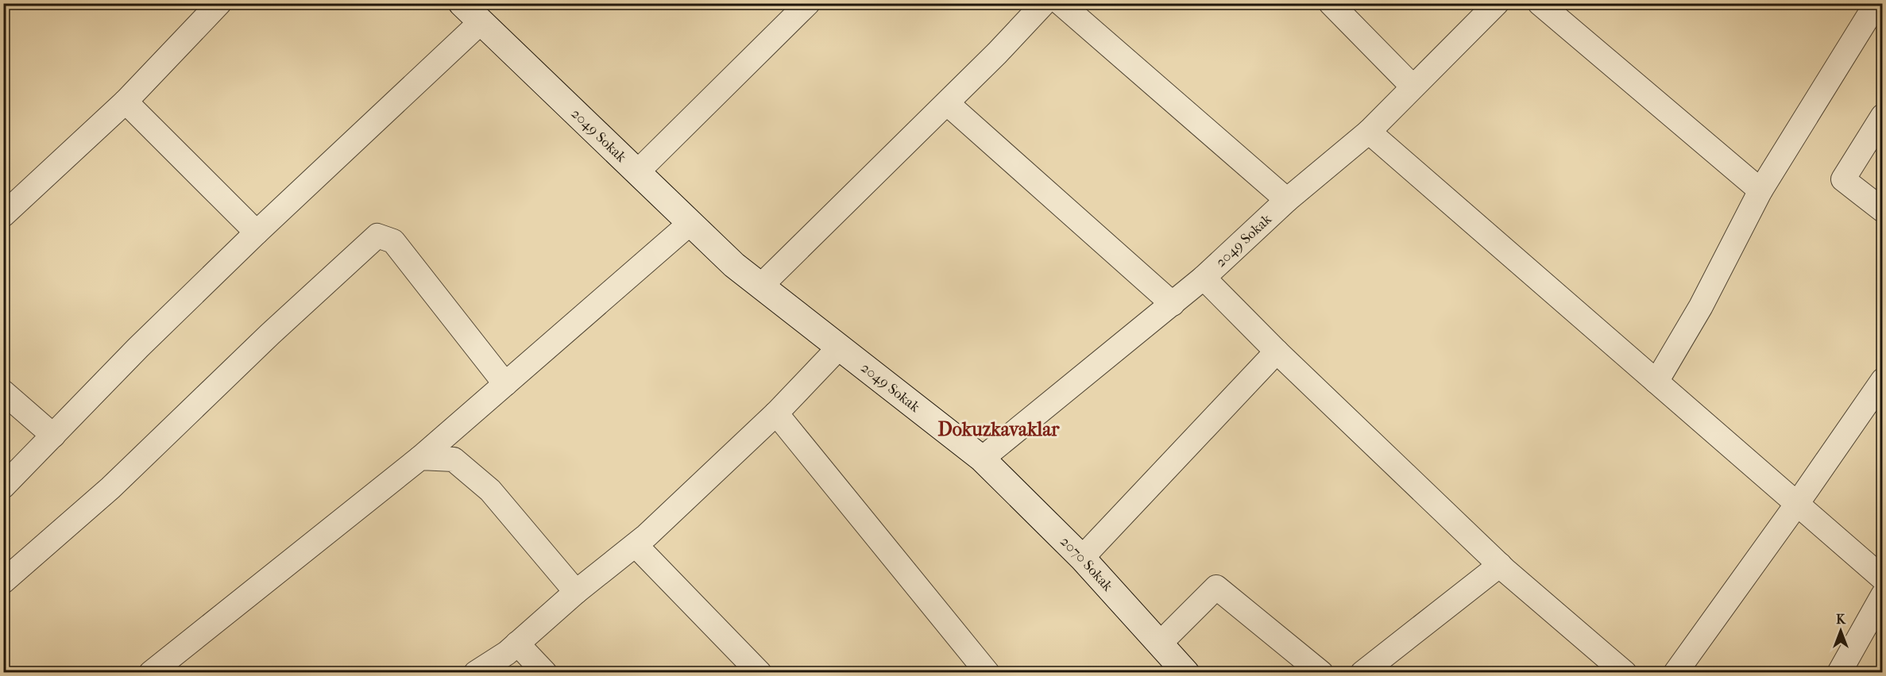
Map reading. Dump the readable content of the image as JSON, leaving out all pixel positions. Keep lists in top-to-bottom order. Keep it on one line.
{"streets":{"street":["2049 Sokak","2070 Sokak"]},"crossings":[["2049 Sokak","2070 Sokak"]],"districts":["Dokuzkavaklar"],"north":"top"}
